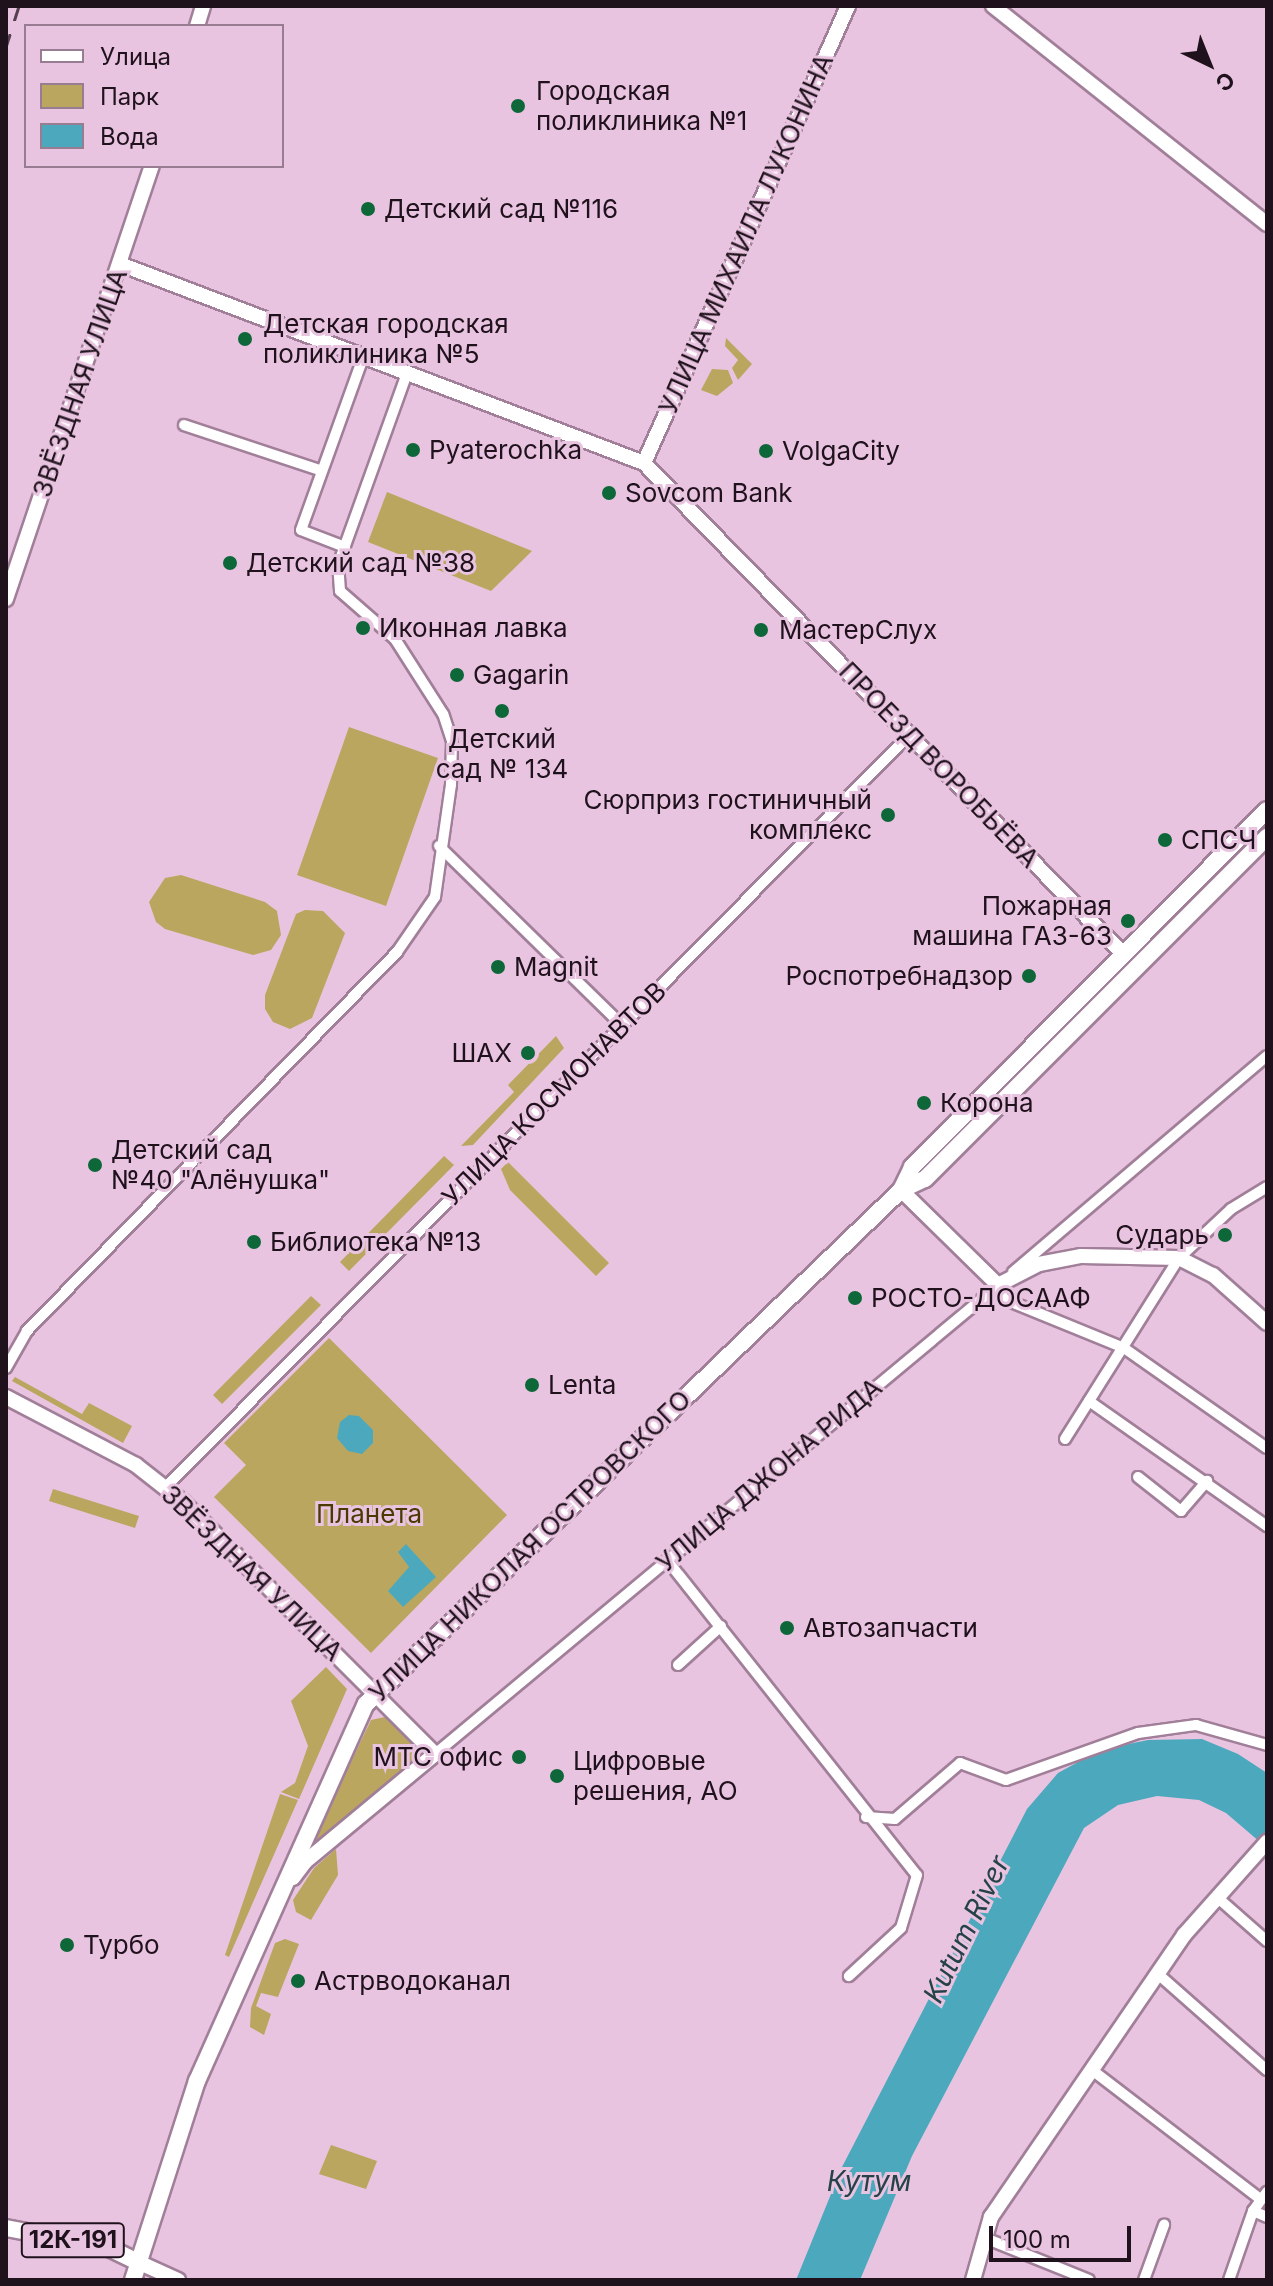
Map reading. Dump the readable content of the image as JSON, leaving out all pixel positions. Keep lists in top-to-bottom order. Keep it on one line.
{"streets":{"main road":["УЛИЦА МИХАИЛА ЛУКОНИНА","ЗВЁЗДНАЯ УЛИЦА","ПРОЕЗД ВОРОБЬЁВА","УЛИЦА ДЖОНА РИДА","УЛИЦА НИКОЛАЯ ОСТРОВСКОГО","12К-191"],"street":["УЛИЦА КОСМОНАВТОВ"]},"crossings":[["УЛИЦА МИХАИЛА ЛУКОНИНА","ПРОЕЗД ВОРОБЬЁВА"],["ЗВЁЗДНАЯ УЛИЦА","ПРОЕЗД ВОРОБЬЁВА"],["ЗВЁЗДНАЯ УЛИЦА","УЛИЦА КОСМОНАВТОВ"],["ЗВЁЗДНАЯ УЛИЦА","УЛИЦА ДЖОНА РИДА"],["ЗВЁЗДНАЯ УЛИЦА","УЛИЦА НИКОЛАЯ ОСТРОВСКОГО"],["ПРОЕЗД ВОРОБЬЁВА","УЛИЦА КОСМОНАВТОВ"],["ПРОЕЗД ВОРОБЬЁВА","УЛИЦА НИКОЛАЯ ОСТРОВСКОГО"],["УЛИЦА ДЖОНА РИДА","УЛИЦА НИКОЛАЯ ОСТРОВСКОГО"],["УЛИЦА НИКОЛАЯ ОСТРОВСКОГО","12К-191"]],"water":["Kutum River","Кутум"],"parks":["Планета"],"places":["Городская поликлиника №1","Детский сад №116","Детская городская поликлиника №5","Pyaterochka","VolgaCity","Sovcom Bank","Детский сад №38","Иконная лавка","МастерСлух","Gagarin","Детский сад № 134","Сюрприз гостиничный комплекс","СПСЧ","Пожарная машина ГАЗ-63","Magnit","Роспотребнадзор","ШАХ","Корона","Детский сад №40 \"Алёнушка\"","Сударь","Библиотека №13","РОСТО-ДОСААФ","Lenta","Автозапчасти","МТС офис","Цифровые решения, АО","Турбо","Астрводоканал"],"legend":["Улица","Парк","Вода"],"scale_bar":"100 m","north":"bottom right"}
